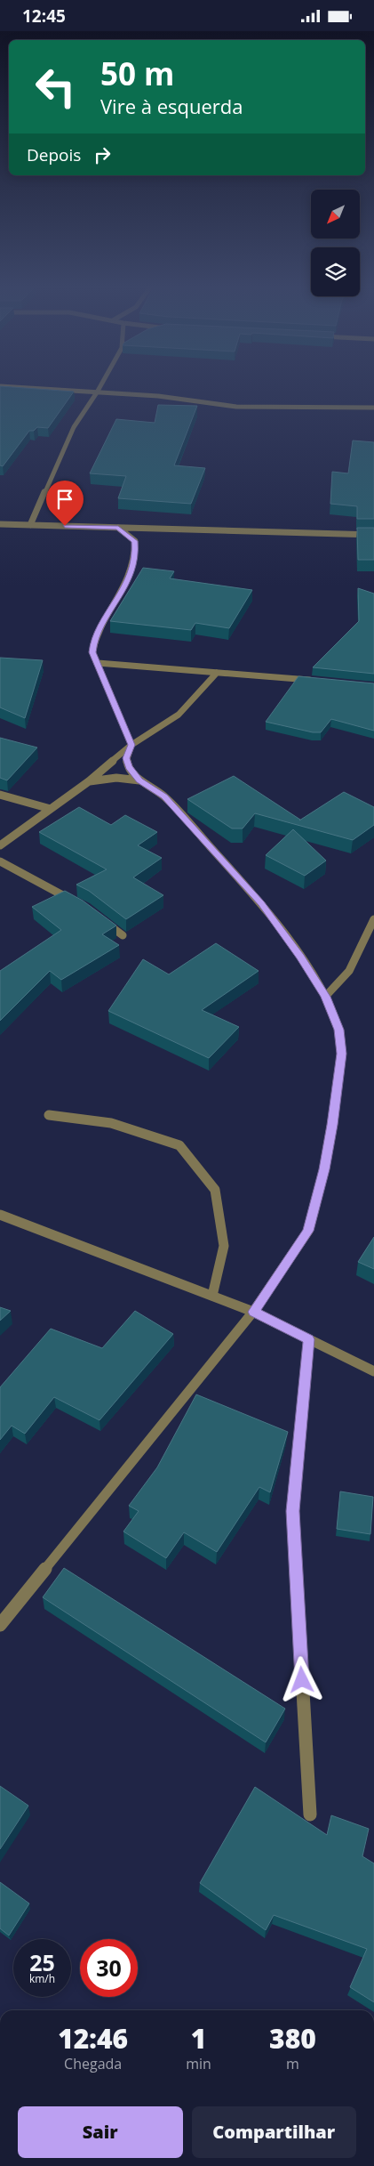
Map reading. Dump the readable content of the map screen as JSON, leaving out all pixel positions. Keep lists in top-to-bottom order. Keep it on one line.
{"north":"bottom left","page":{"status":"12:45","turn":["50 m","Vire à esquerda"],"then":"Depois","speed":"25 km/h","limit":"30","eta":["12:46","Chegada","1","min","380","m"],"buttons":["Sair","Compartilhar"]}}
